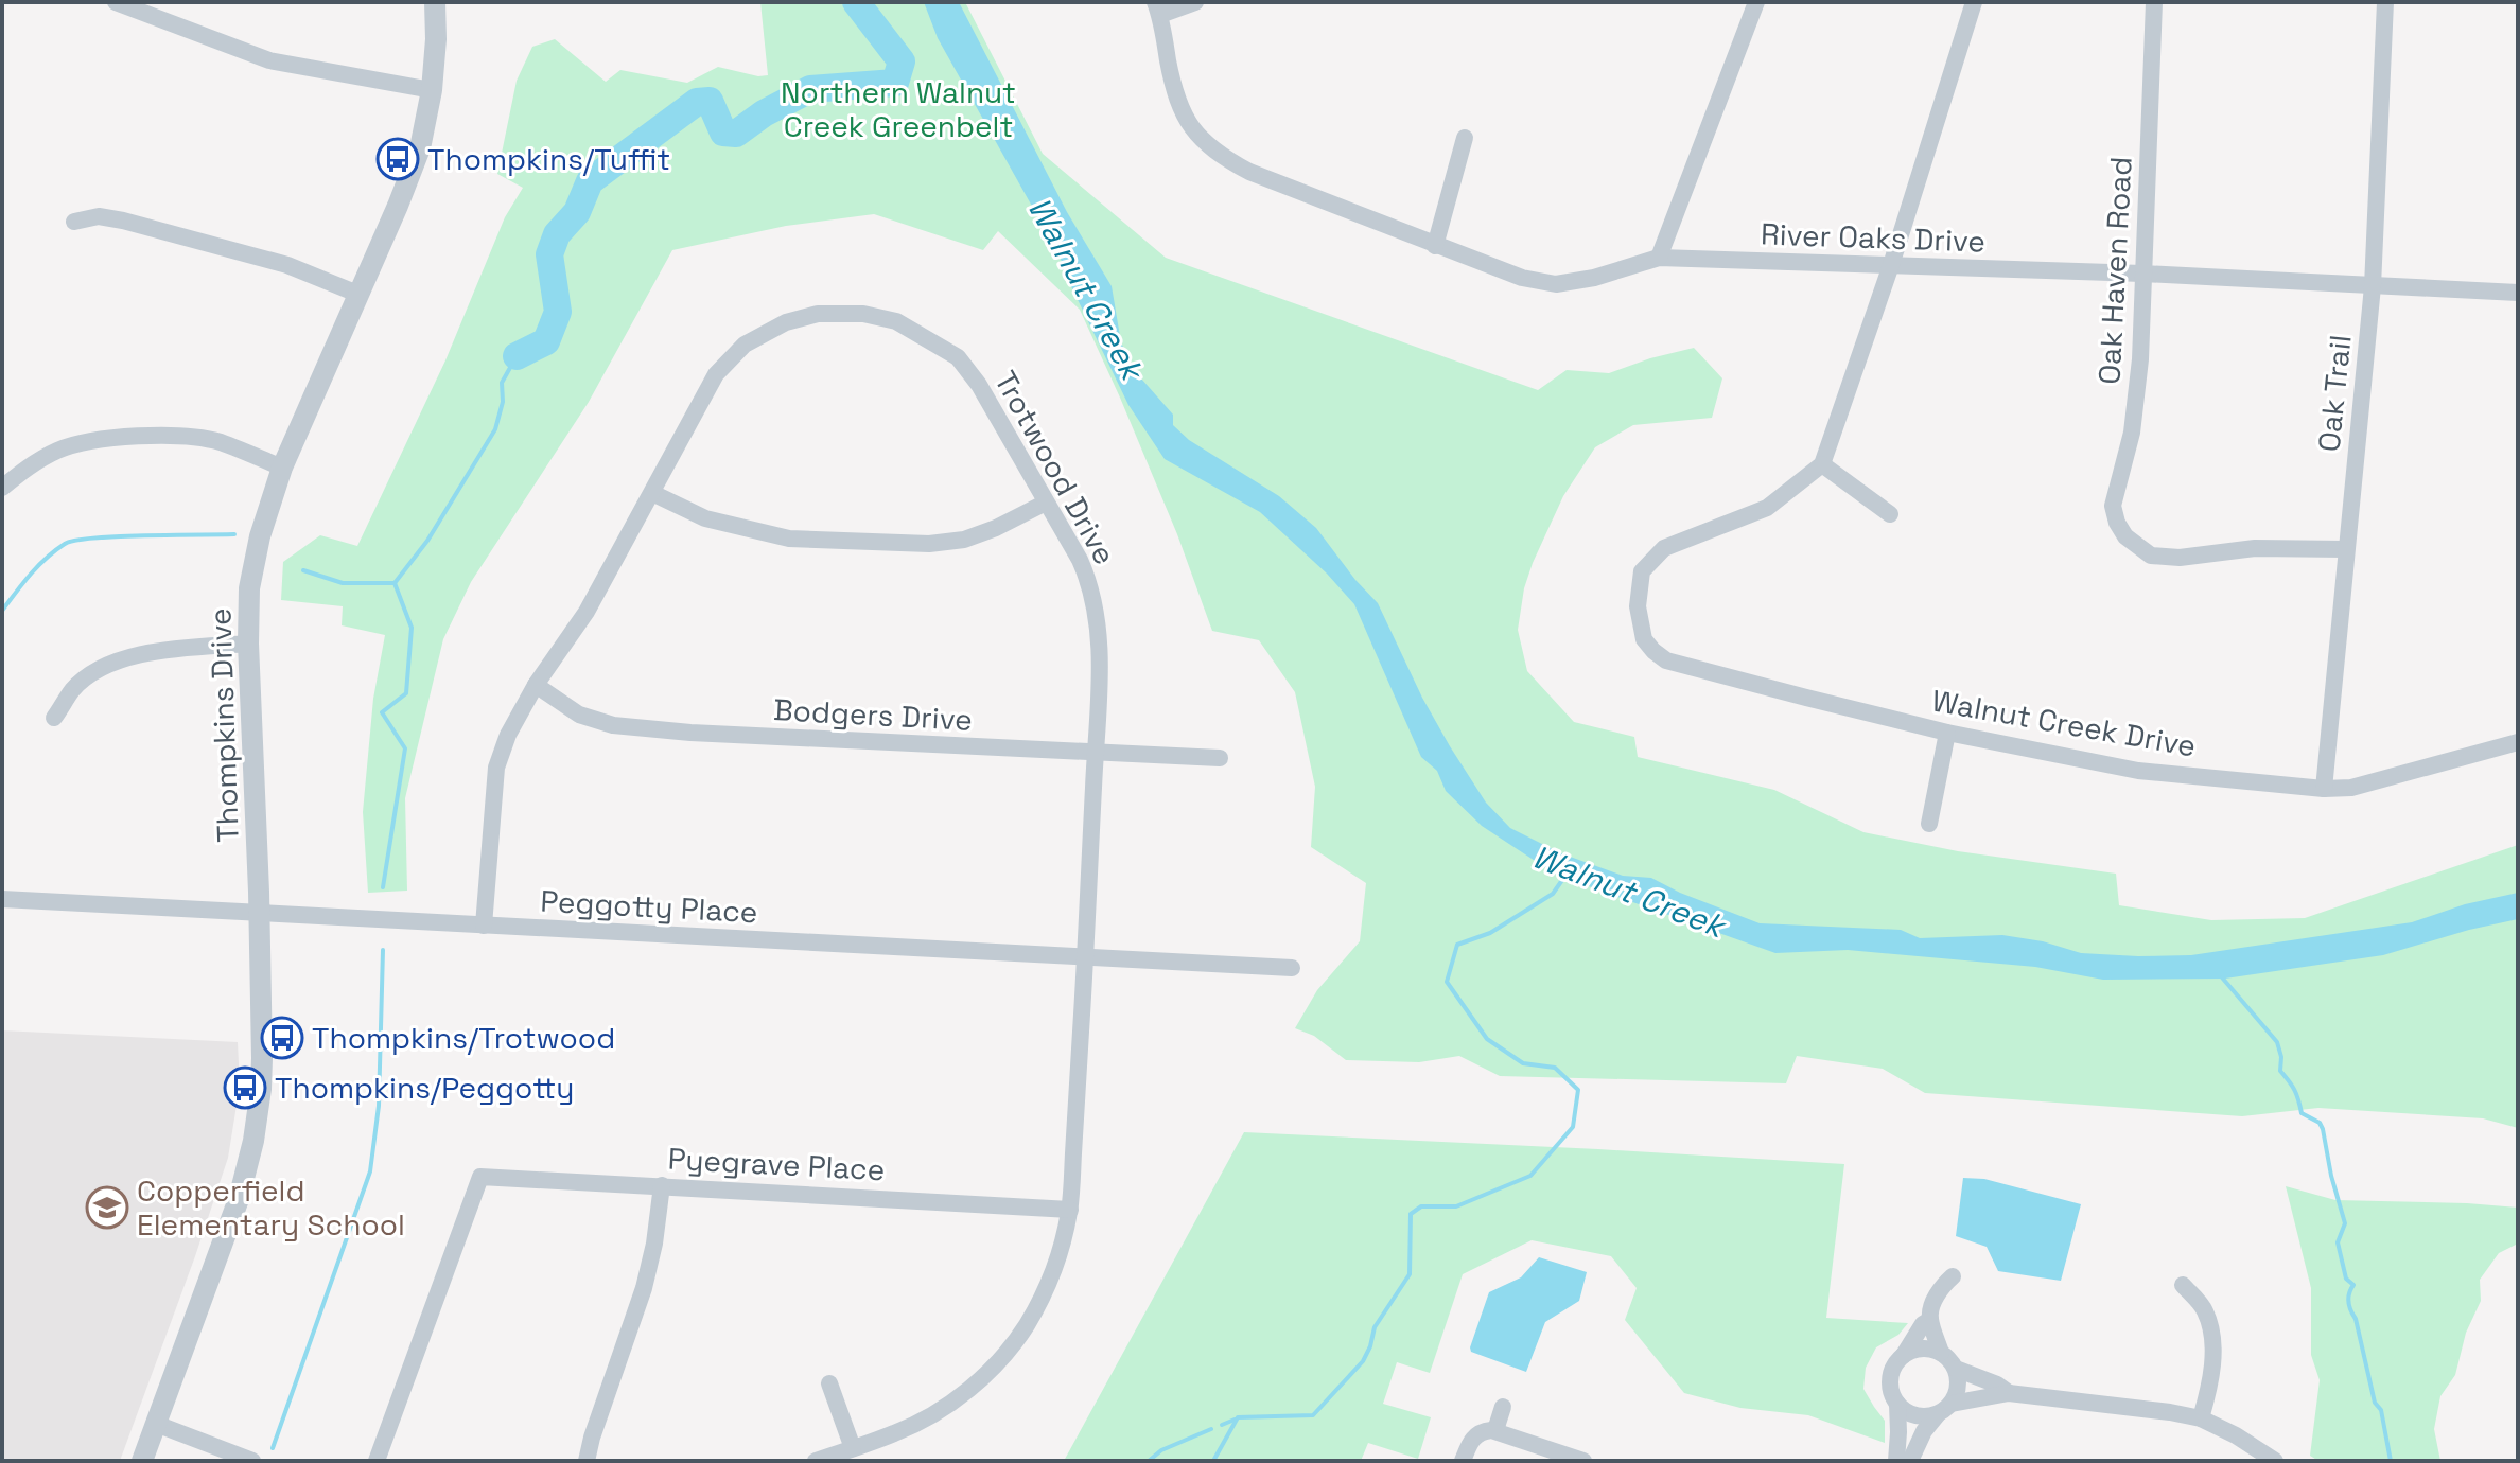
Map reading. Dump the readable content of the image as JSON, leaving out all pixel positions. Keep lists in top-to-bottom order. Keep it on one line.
{"streets":{"street":["River Oaks Drive","Oak Haven Road","Oak Trail","Trotwood Drive","Bodgers Drive","Walnut Creek Drive","Thompkins Drive","Peggotty Place","Pyegrave Place"]},"crossings":[["River Oaks Drive","Oak Haven Road"],["River Oaks Drive","Oak Trail"],["Oak Haven Road","Oak Trail"],["Oak Trail","Walnut Creek Drive"],["Trotwood Drive","Bodgers Drive"],["Trotwood Drive","Peggotty Place"],["Trotwood Drive","Pyegrave Place"],["Thompkins Drive","Peggotty Place"]],"water":["Walnut Creek"],"parks":["Northern Walnut Creek Greenbelt"],"places":{"bus stop":["Thompkins/Tuffit","Thompkins/Trotwood","Thompkins/Peggotty"],"school or university":["Copperfield Elementary School"]}}
